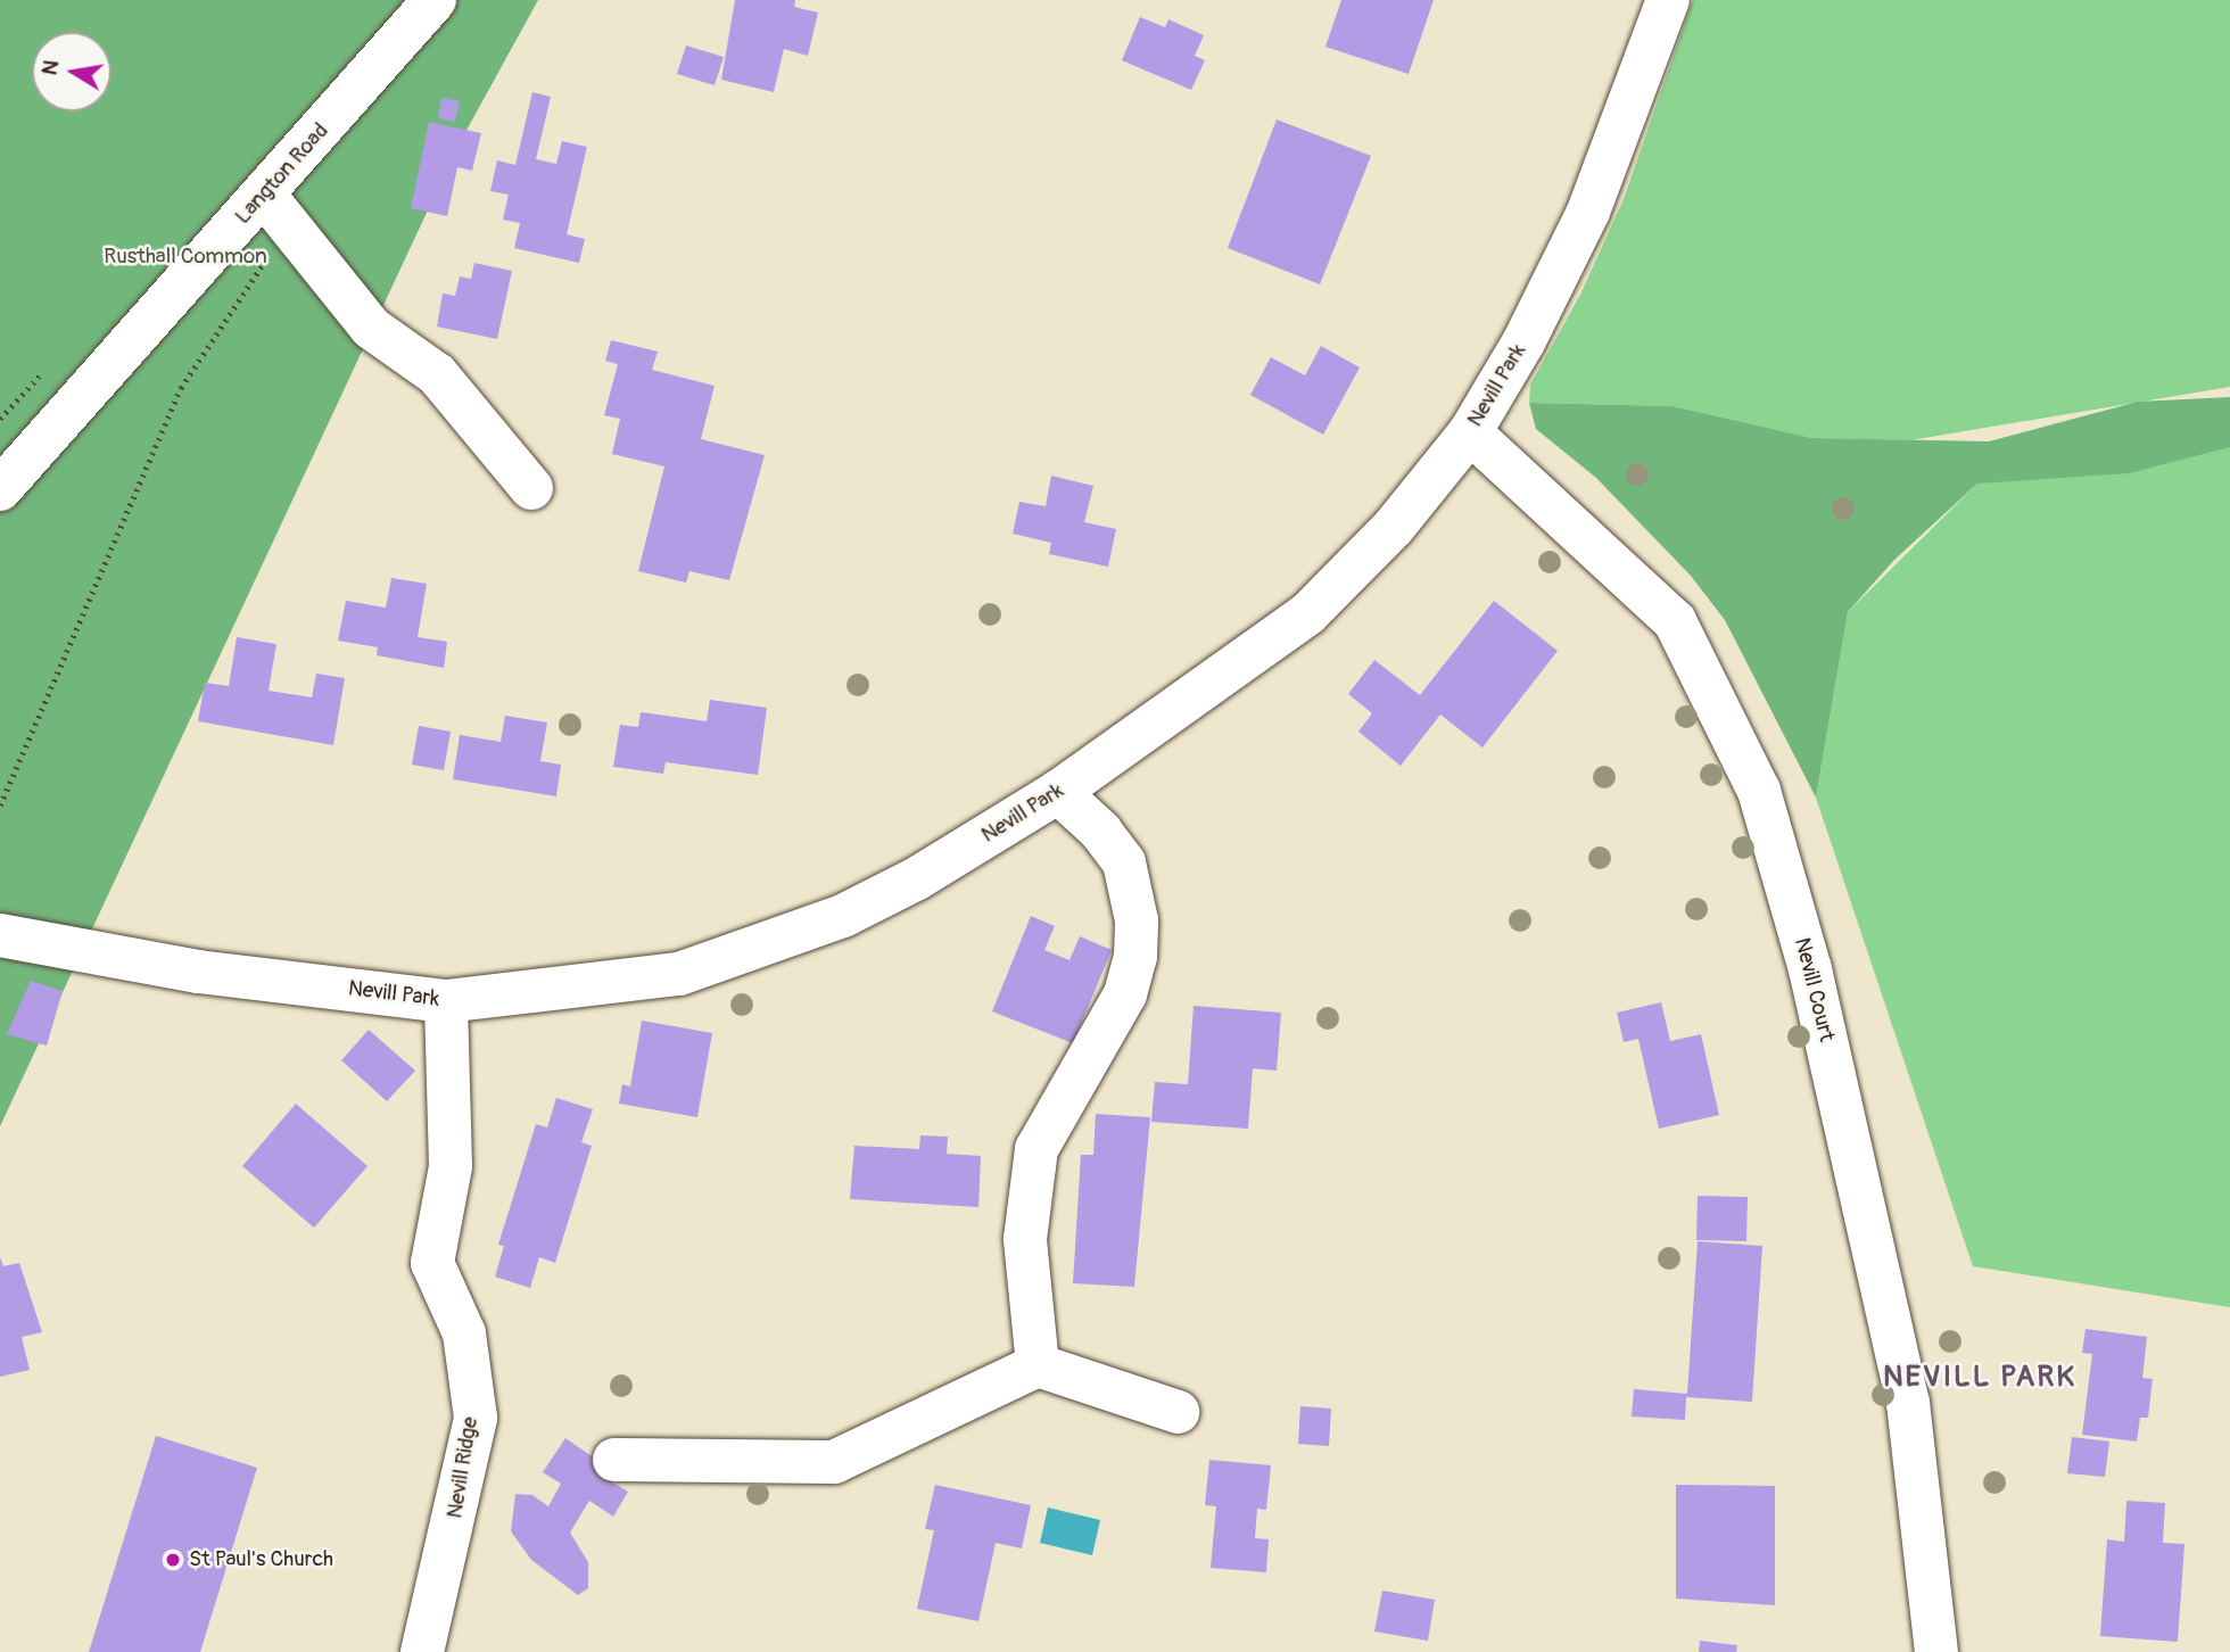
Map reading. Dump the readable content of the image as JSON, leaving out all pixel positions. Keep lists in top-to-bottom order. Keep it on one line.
{"streets":{"street":["Langton Road","Nevill Park","Nevill Court","Nevill Ridge"]},"crossings":[["Nevill Park","Nevill Court"],["Nevill Park","Nevill Ridge"]],"districts":["NEVILL PARK"],"parks":["Rusthall Common"],"places":["St Paul's Church"],"north":"left"}
